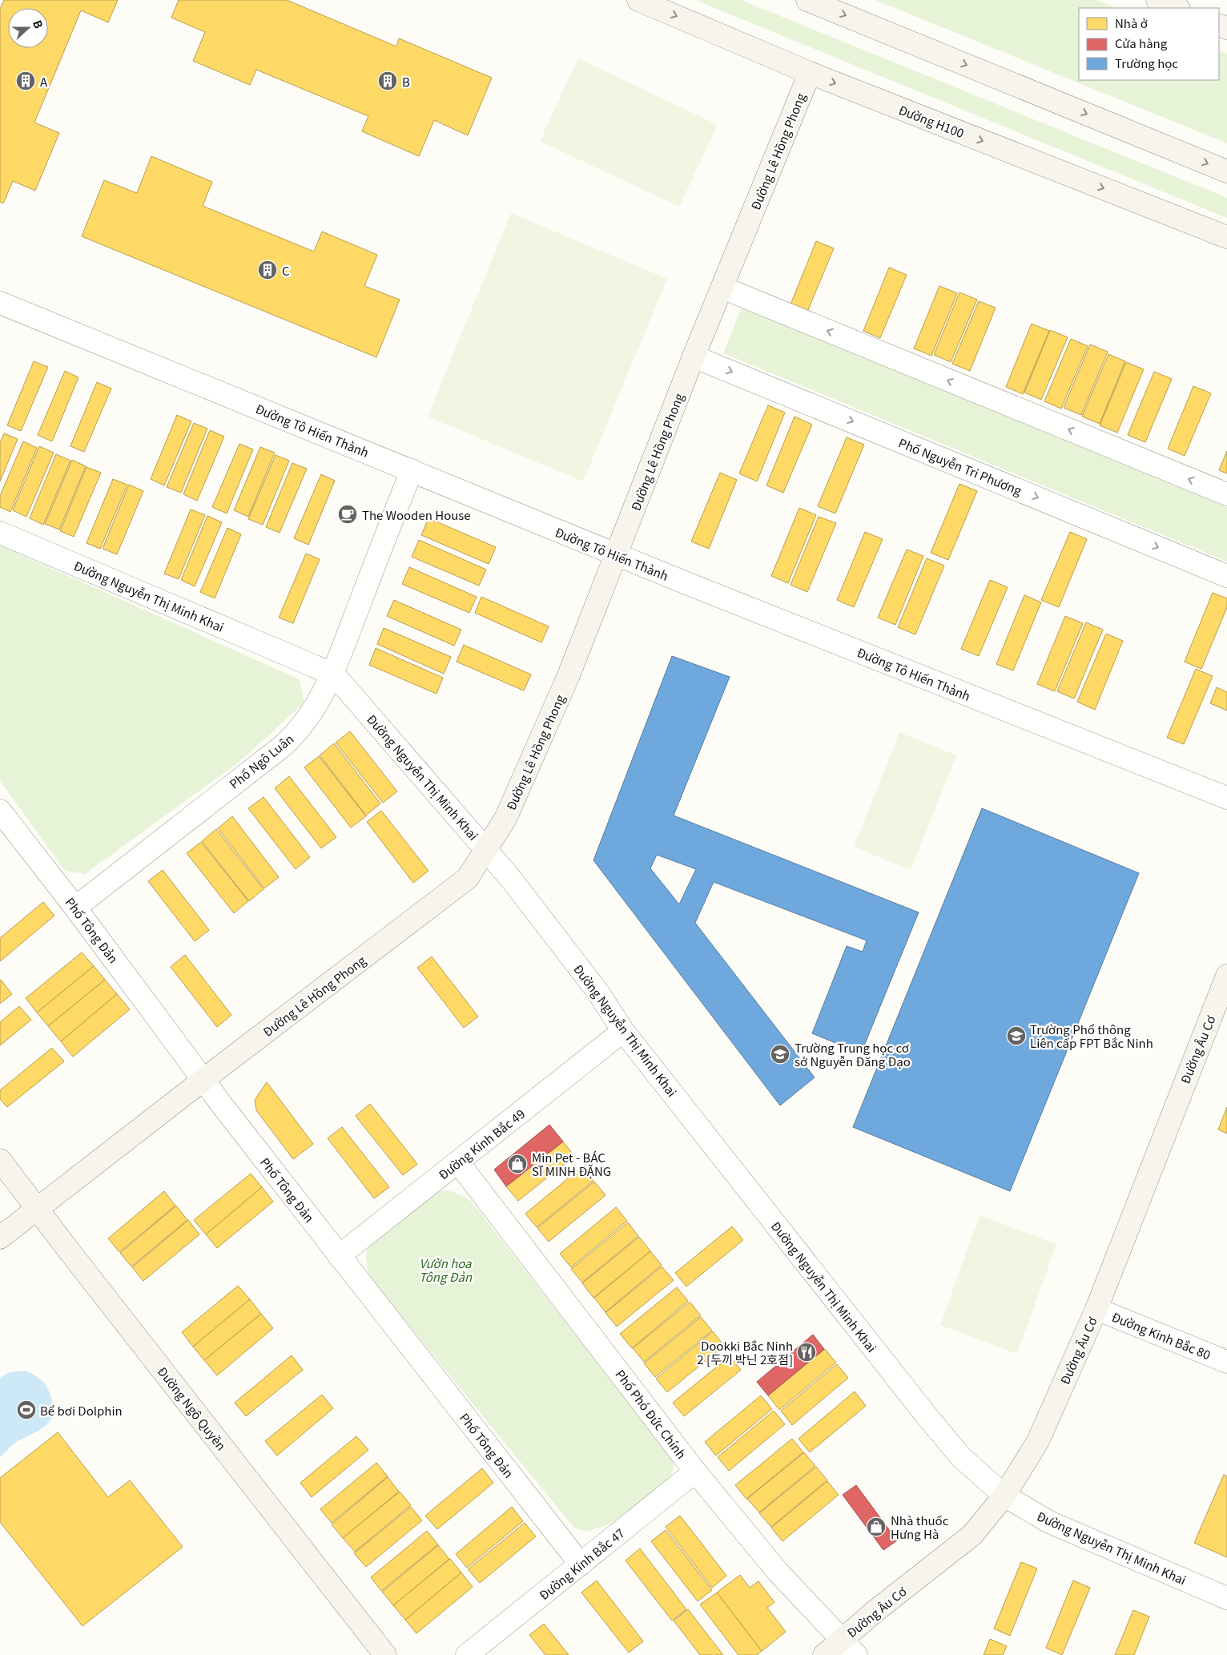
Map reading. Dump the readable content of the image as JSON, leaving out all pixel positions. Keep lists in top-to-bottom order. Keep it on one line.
{"streets":{"street":["Đường H100","Đường Lê Hồng Phong","Đường Tô Hiến Thành","Phố Nguyễn Tri Phương","Đường Nguyễn Thị Minh Khai","Phố Ngô Luân","Phố Tông Đản","Đường Âu Cơ","Đường Kinh Bắc 49","Đường Kinh Bắc 80","Đường Ngô Quyền","Phố Phó Đức Chính","Đường Kinh Bắc 47"]},"crossings":[["Đường H100","Đường Lê Hồng Phong"],["Đường Lê Hồng Phong","Đường Tô Hiến Thành"],["Đường Lê Hồng Phong","Phố Nguyễn Tri Phương"],["Đường Lê Hồng Phong","Đường Nguyễn Thị Minh Khai"],["Đường Lê Hồng Phong","Phố Tông Đản"],["Đường Lê Hồng Phong","Đường Ngô Quyền"],["Đường Tô Hiến Thành","Phố Ngô Luân"],["Đường Nguyễn Thị Minh Khai","Phố Ngô Luân"],["Đường Nguyễn Thị Minh Khai","Đường Âu Cơ"],["Đường Nguyễn Thị Minh Khai","Đường Kinh Bắc 49"],["Phố Ngô Luân","Phố Tông Đản"],["Phố Tông Đản","Đường Kinh Bắc 49"],["Phố Tông Đản","Đường Kinh Bắc 47"],["Đường Âu Cơ","Đường Kinh Bắc 80"],["Đường Âu Cơ","Phố Phó Đức Chính"],["Đường Kinh Bắc 49","Phố Phó Đức Chính"],["Phố Phó Đức Chính","Đường Kinh Bắc 47"]],"parks":["Vườn hoa Tông Đản"],"places":{"building":["A","B","C"],"cafe":["The Wooden House"],"school or university":["Trường Phổ thông Liên cấp FPT Bắc Ninh","Trường Trung học cơ sở Nguyễn Đăng Đạo"],"shop":["Min Pet - BÁC SĨ MINH ĐẶNG","Nhà thuốc Hưng Hà"],"restaurant":["Dookki Bắc Ninh 2 [두끼 박닌 2호점]"],"sports":["Bể bơi Dolphin"]},"legend":["Nhà ở","Cửa hàng","Trường học"],"north":"right"}
